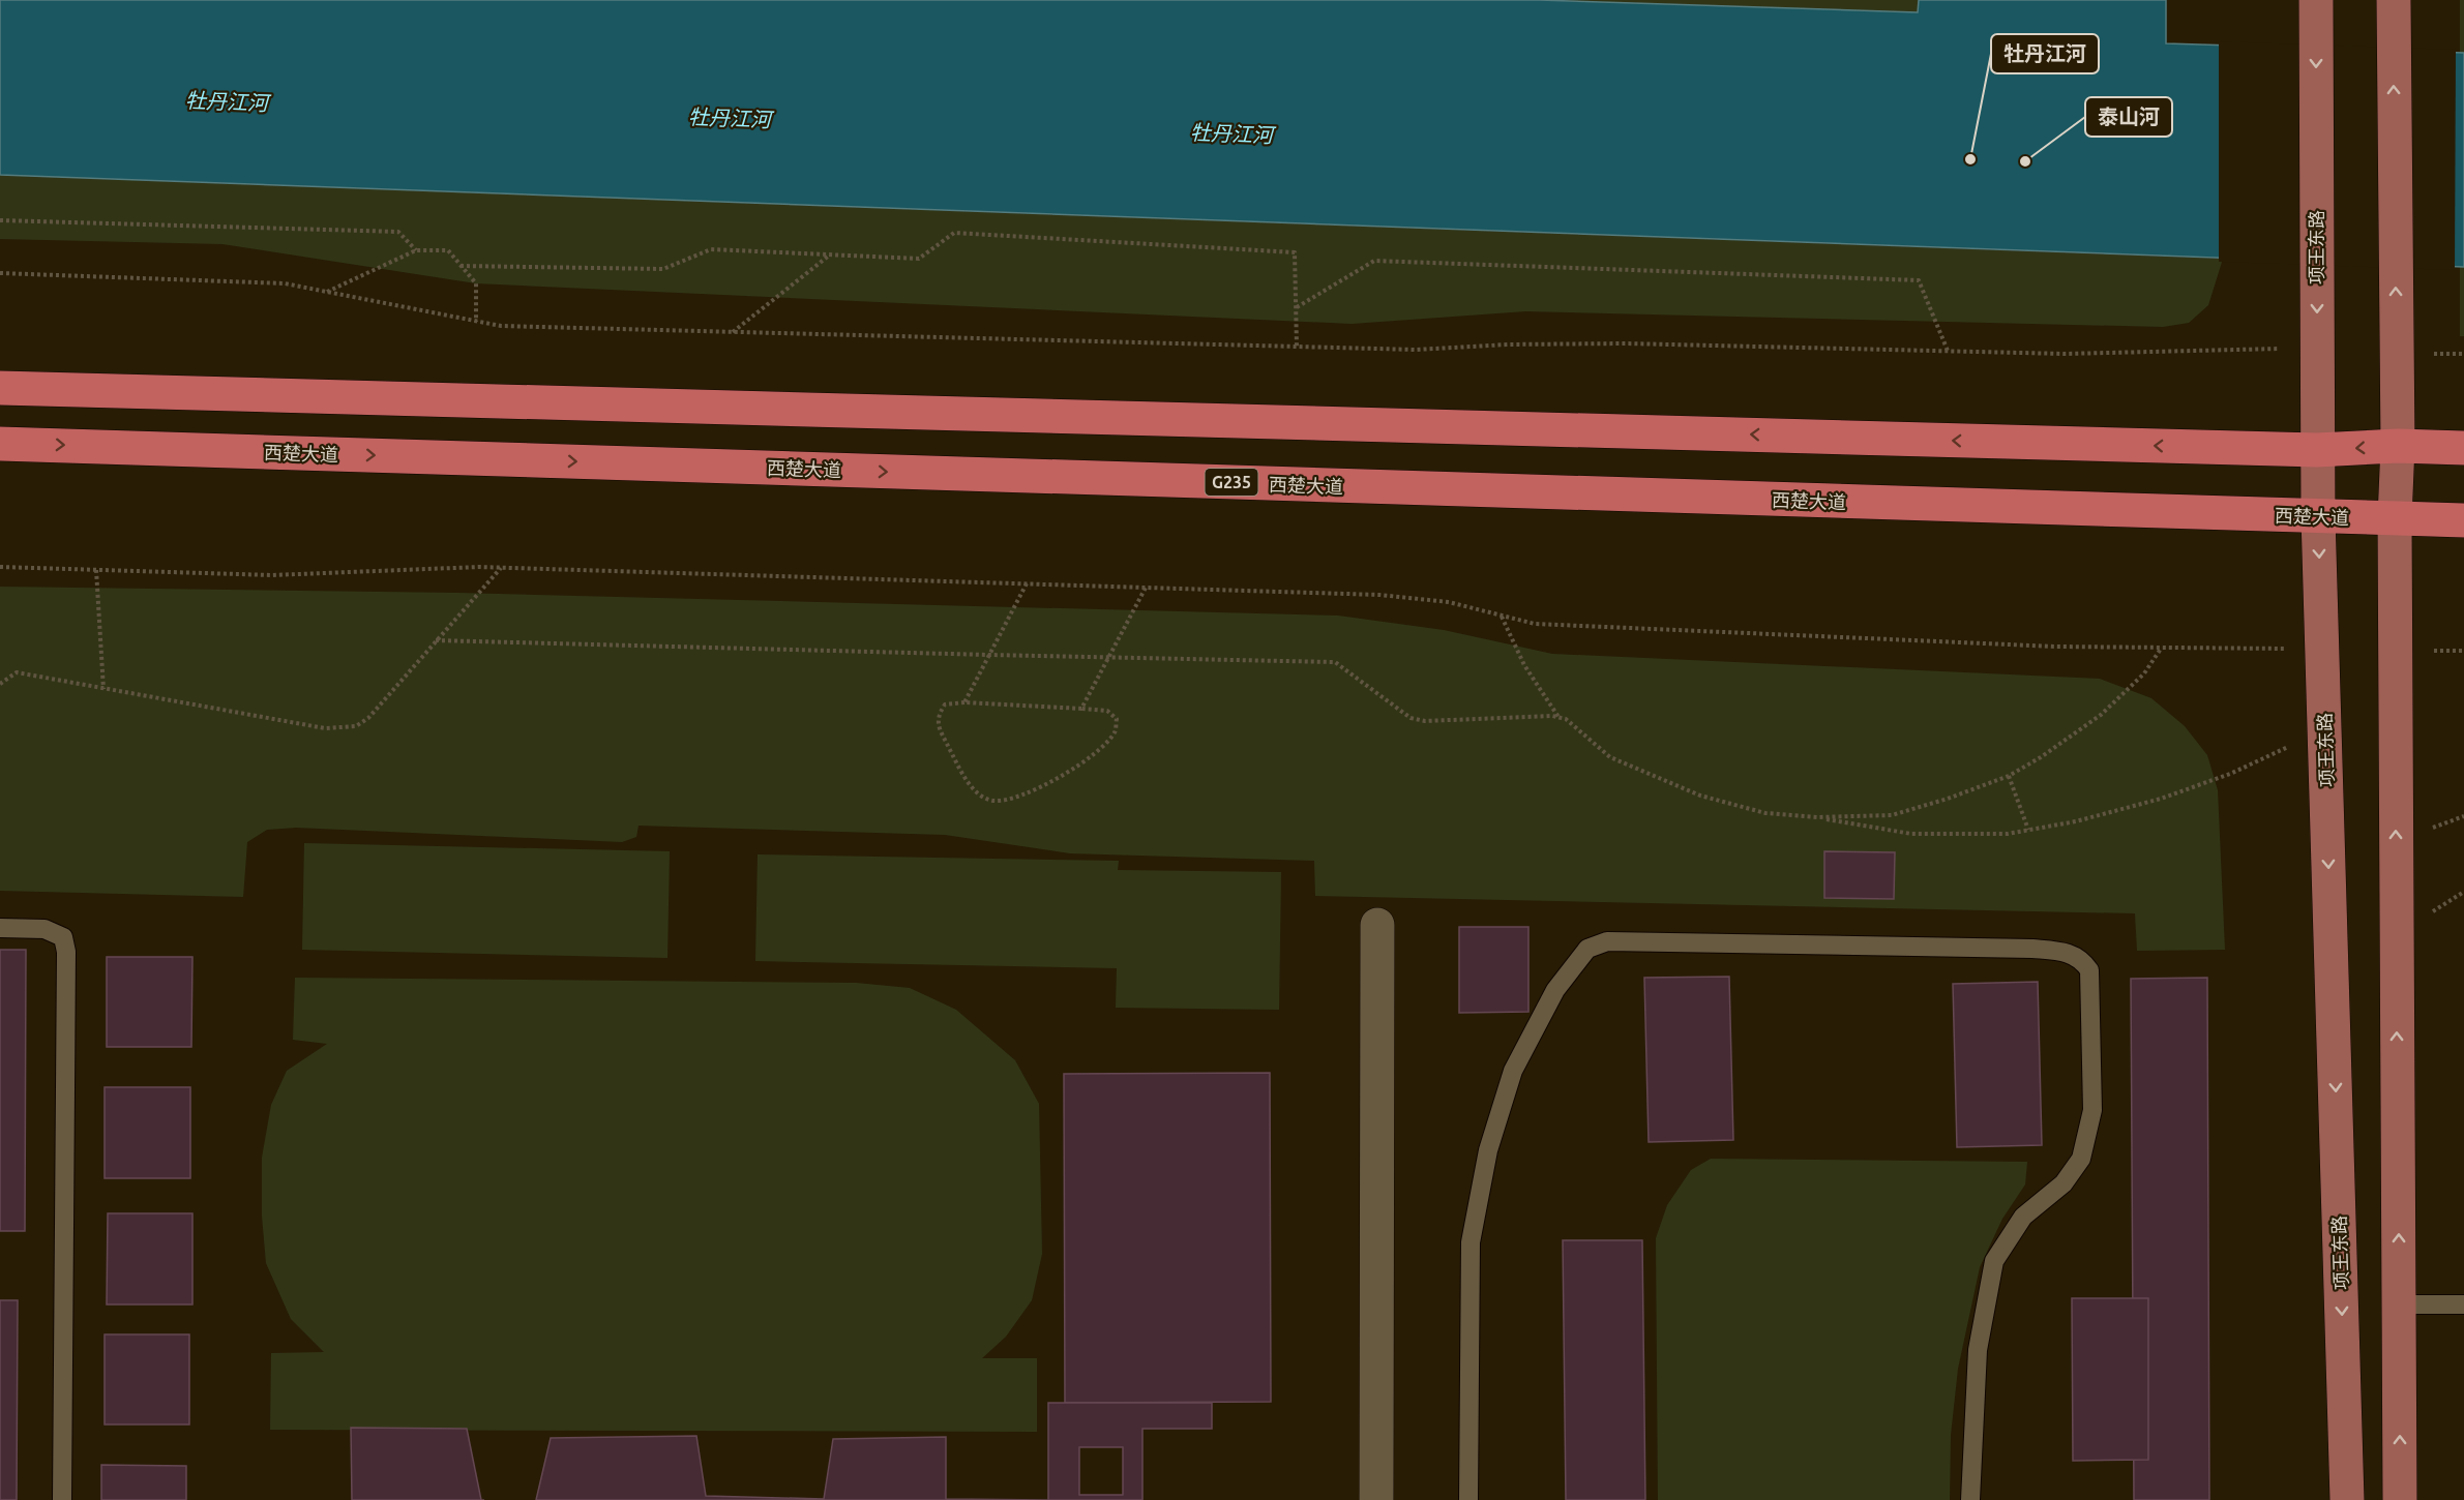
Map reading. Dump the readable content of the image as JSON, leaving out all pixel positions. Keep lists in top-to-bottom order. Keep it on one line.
{"streets":{"highway":["西楚大道","G235"],"main road":["项王东路"]},"crossings":[["项王东路","西楚大道"]],"water":["牡丹江河"],"places":["牡丹江河","泰山河"]}
